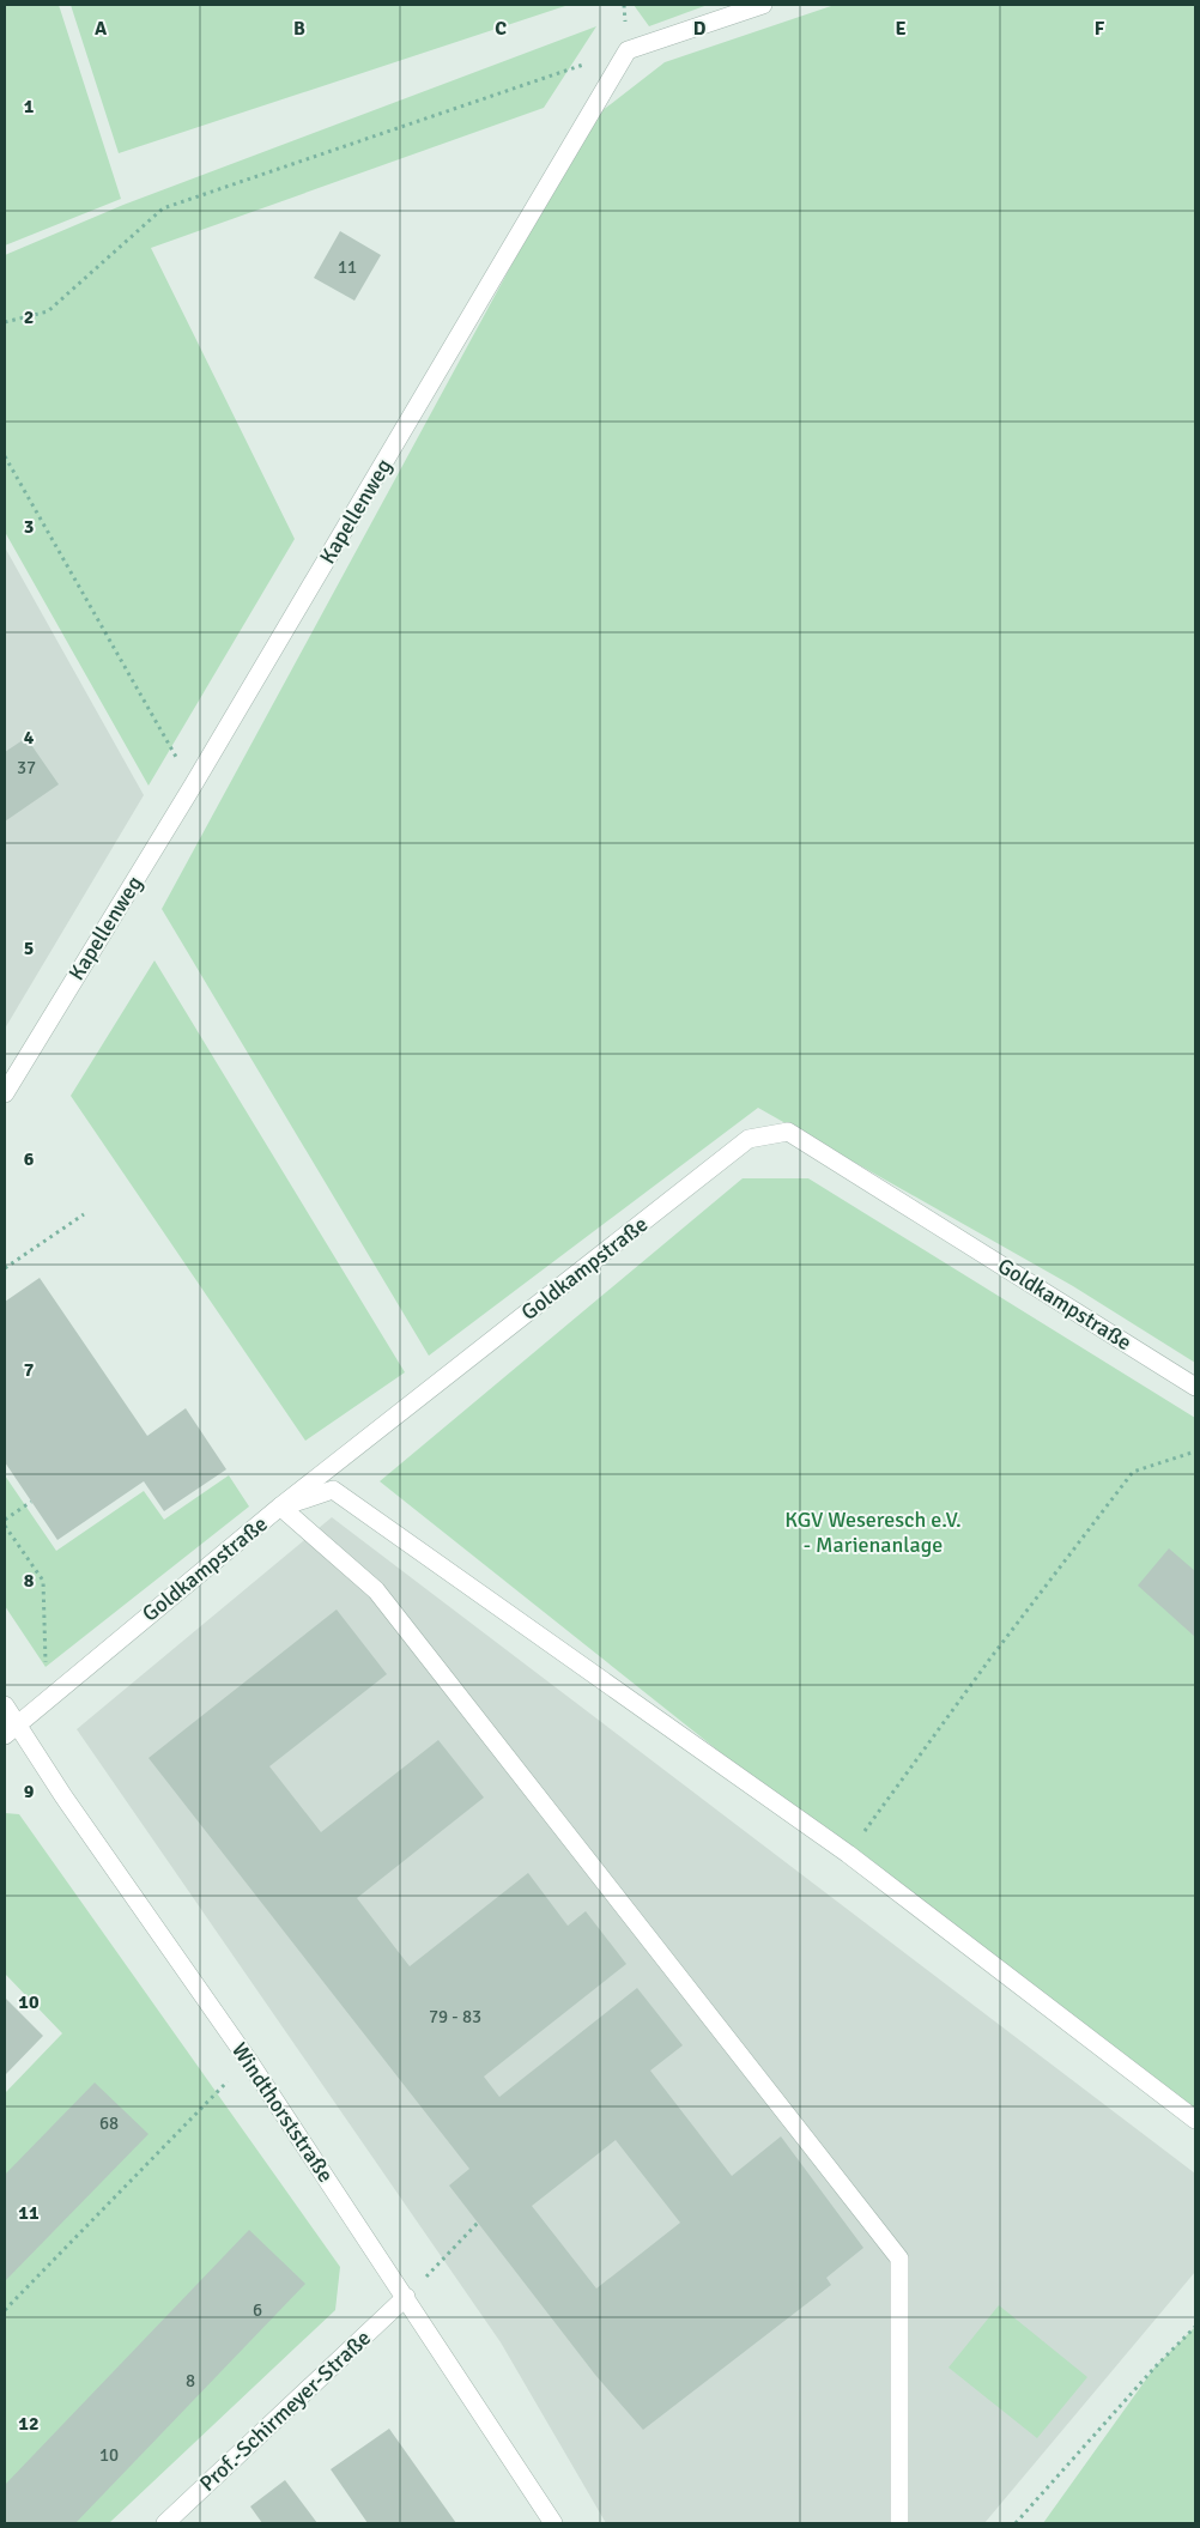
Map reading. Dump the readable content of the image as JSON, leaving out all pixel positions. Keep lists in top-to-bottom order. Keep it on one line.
{"streets":{"street":["Kapellenweg","Goldkampstraße","Windthorststraße","Prof.-Schirmeyer-Straße"]},"crossings":[["Goldkampstraße","Windthorststraße"],["Windthorststraße","Prof.-Schirmeyer-Straße"]],"parks":["KGV Weseresch e.V. - Marienanlage"],"house_numbers":["11","37","79 - 83","68","6","8","10"],"grid":{"columns":["A","B","C","D","E","F"],"rows":["1","2","3","4","5","6","7","8","9","10","11","12"]}}
